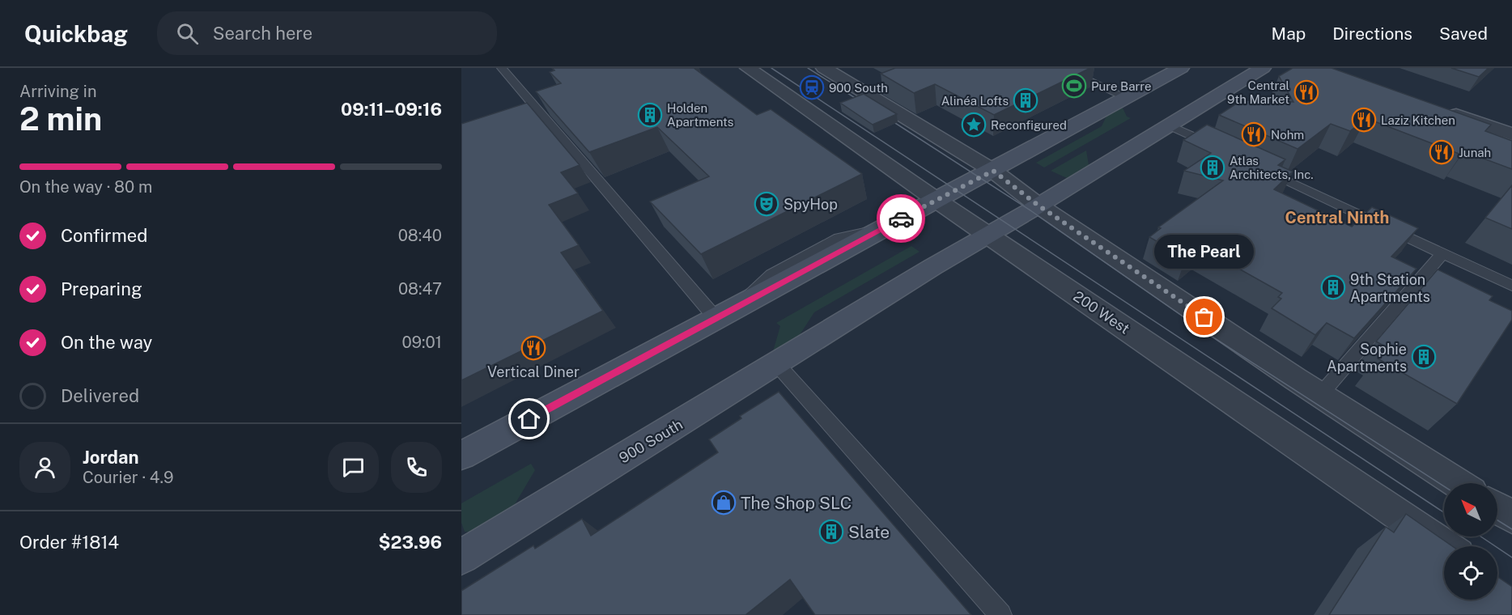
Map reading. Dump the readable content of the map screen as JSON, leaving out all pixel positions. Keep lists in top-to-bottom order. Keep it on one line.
{"streets":{"street":["200 West","900 South"]},"crossings":[["200 West","900 South"]],"districts":["Central Ninth"],"places":{"sports":["Pure Barre"],"station":["900 South"],"restaurant":["Central 9th Market","Laziz Kitchen","Nohm","Junah","Vertical Diner"],"building":["Alinéa Lofts","Holden Apartments","Atlas Architects, Inc.","9th Station Apartments","Sophie Apartments","Slate"],"place":["Reconfigured"],"theatre":["SpyHop"],"other":["The Pearl"],"shop":["The Shop SLC"]},"north":"top left","page":{"header":"Quickbag","search":"Search here","nav":["Map","Directions","Saved"],"heading":["2 min","Arriving in","09:11–09:16"],"panel":["Jordan","Courier · 4.9","Order #1814","$23.96"],"bar":"On the way · 80 m","list":[["Confirmed","08:40"],["Preparing","08:47"],["On the way","09:01"],"Delivered"],"bubble":"The Pearl"}}
